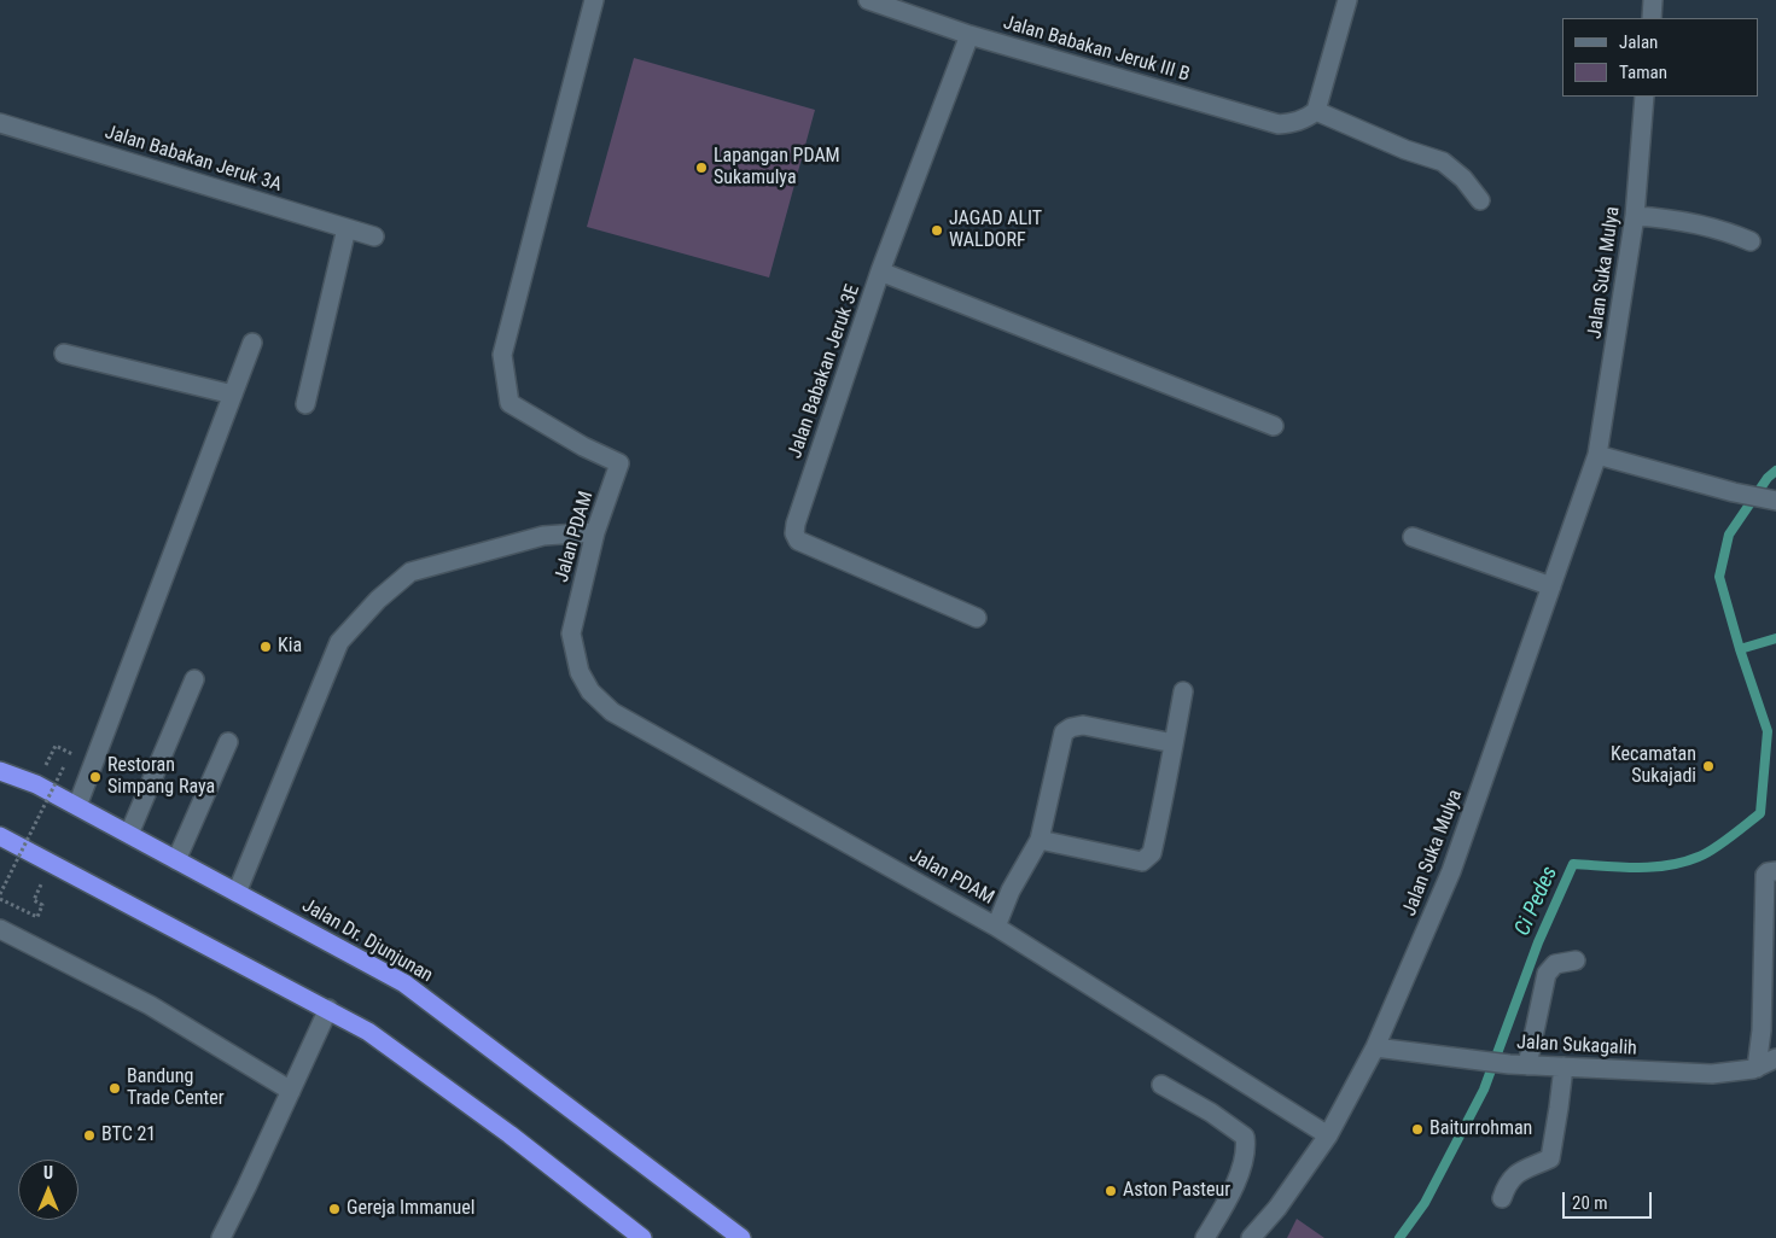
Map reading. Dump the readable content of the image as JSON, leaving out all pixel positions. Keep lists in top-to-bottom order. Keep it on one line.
{"streets":{"highway":["Jalan Dr. Djunjunan"],"street":["Jalan Babakan Jeruk III B","Jalan Babakan Jeruk 3A","Jalan Suka Mulya","Jalan Babakan Jeruk 3E","Jalan PDAM","Jalan Sukagalih"]},"crossings":[["Jalan Babakan Jeruk III B","Jalan Babakan Jeruk 3E"],["Jalan Suka Mulya","Jalan PDAM"],["Jalan Suka Mulya","Jalan Sukagalih"]],"water":["Ci Pedes"],"places":["Lapangan PDAM Sukamulya","JAGAD ALIT WALDORF","Kia","Kecamatan Sukajadi","Restoran Simpang Raya","Bandung Trade Center","Baiturrohman","BTC 21","Aston Pasteur","Gereja Immanuel"],"legend":["Jalan","Taman"],"scale_bar":"20 m","north":"top"}
